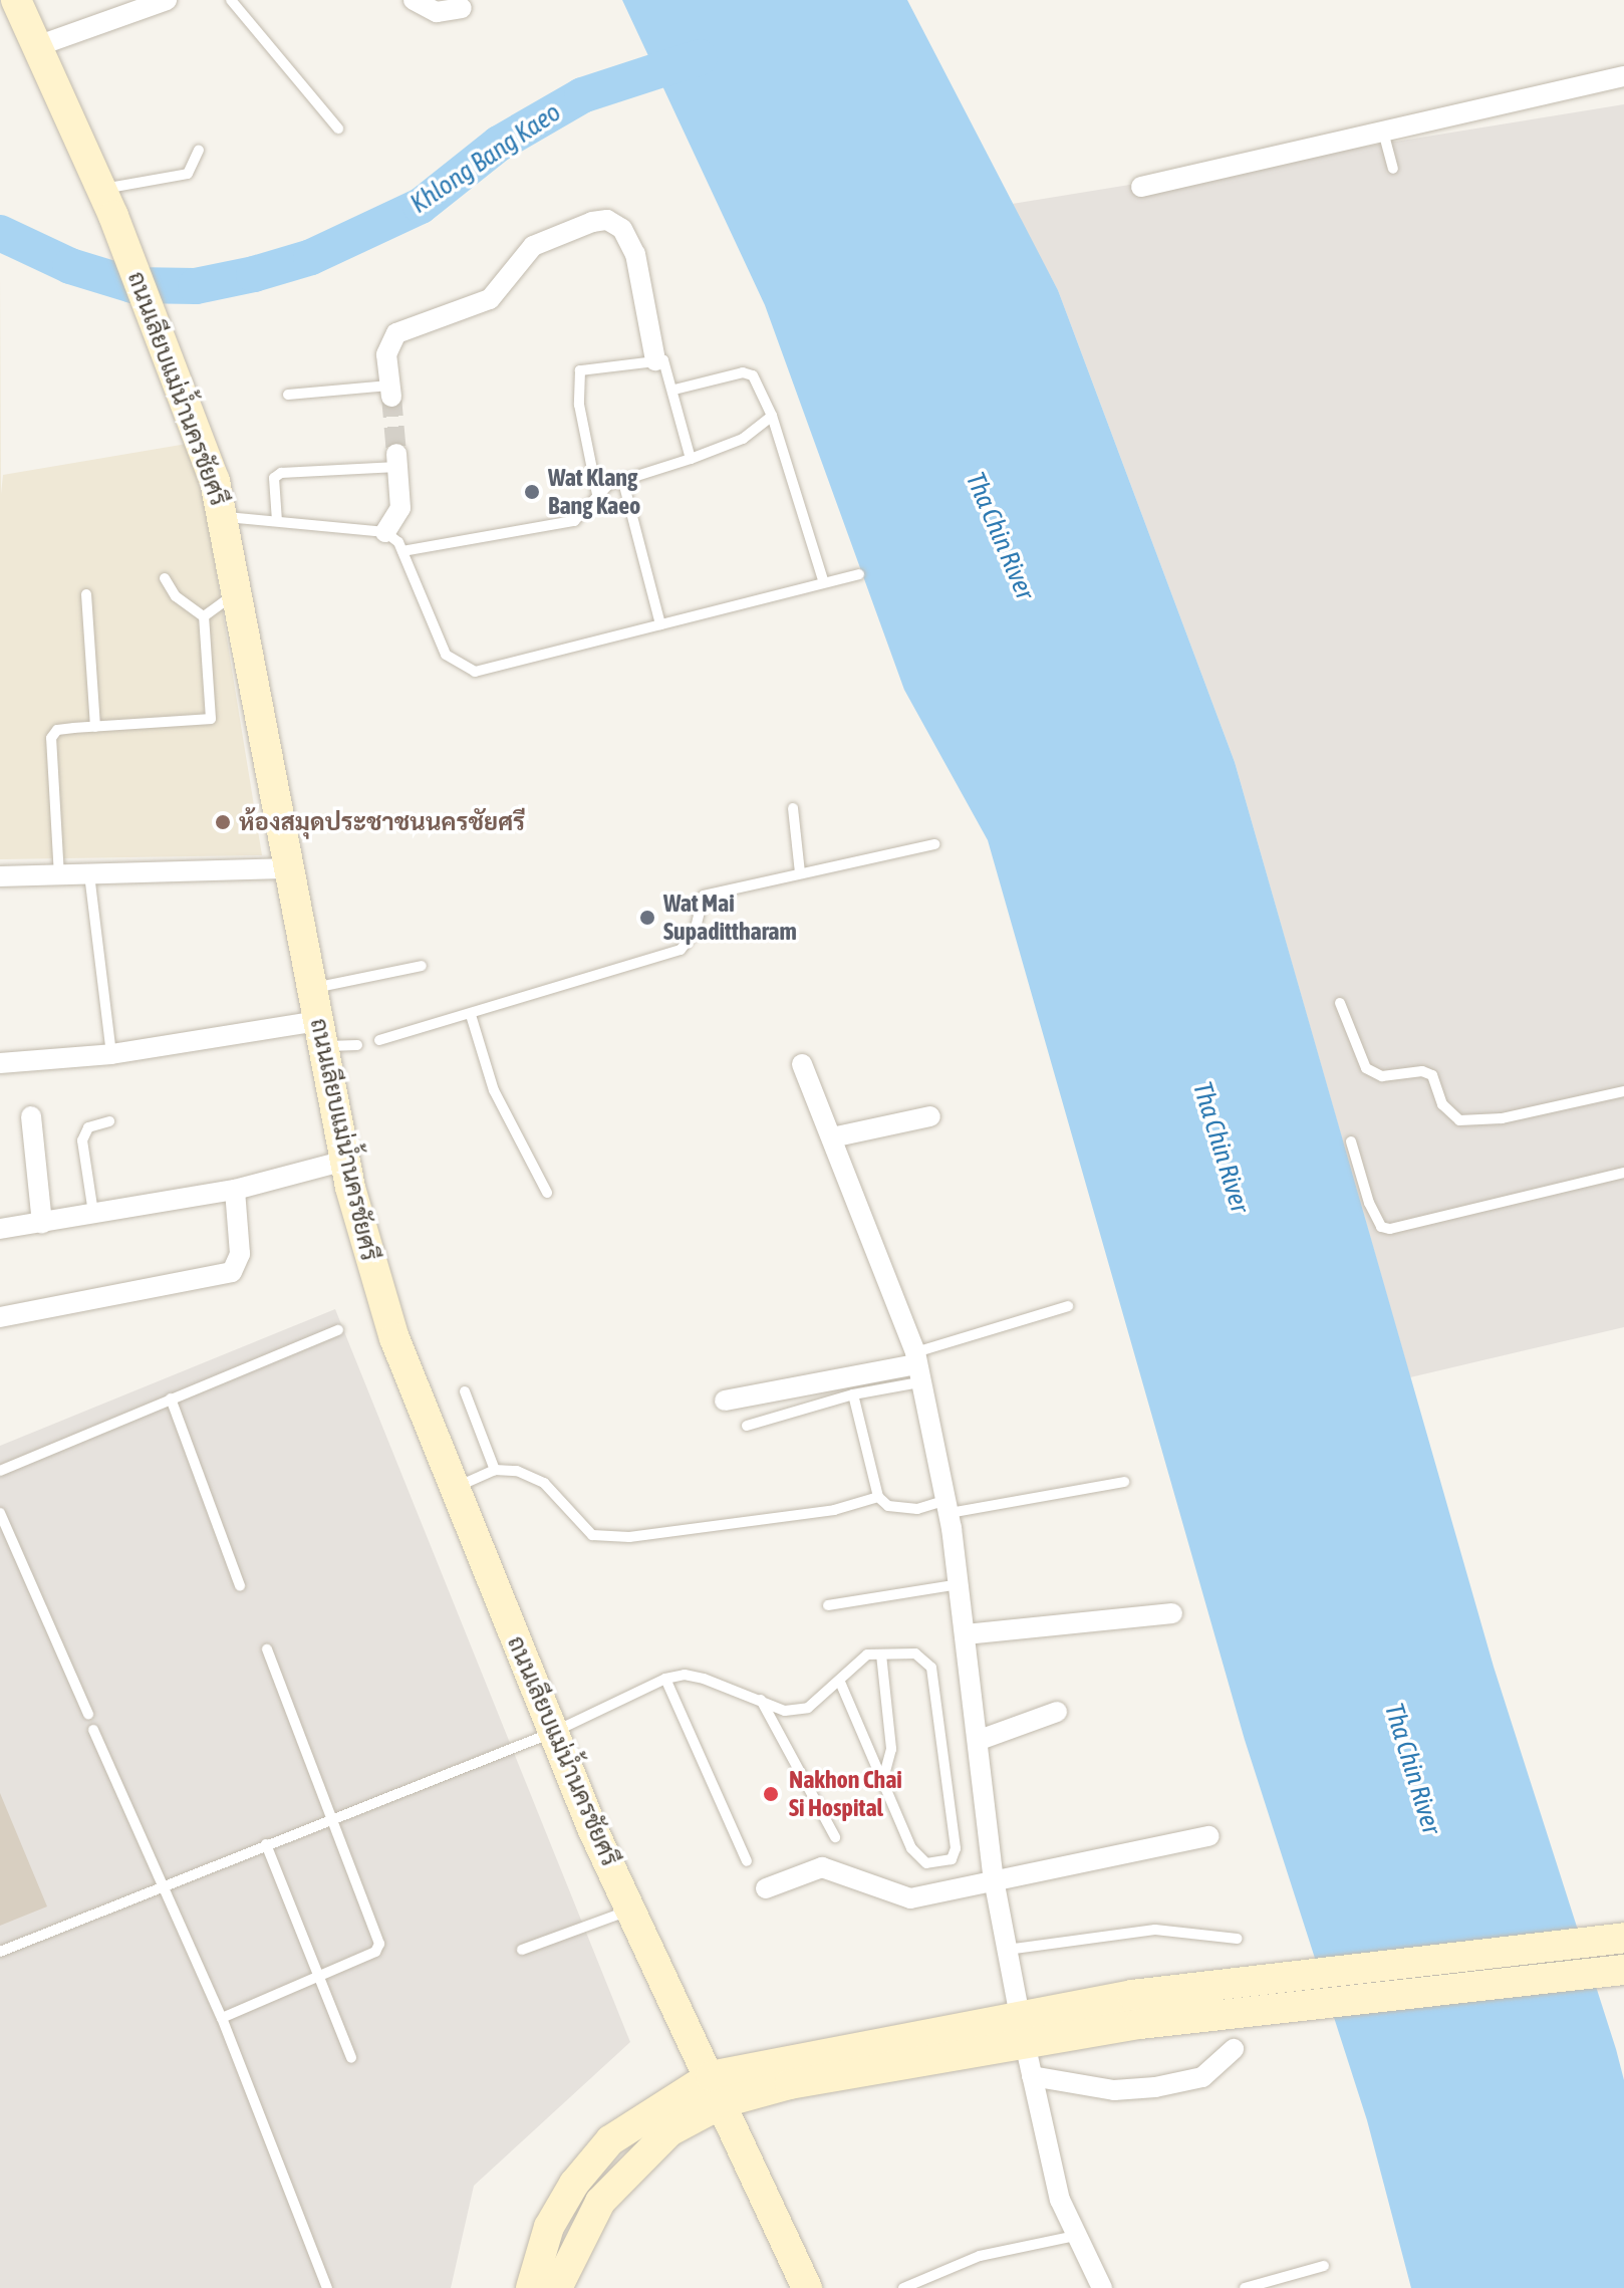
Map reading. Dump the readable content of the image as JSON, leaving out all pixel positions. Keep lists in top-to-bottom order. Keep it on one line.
{"streets":{"main road":["ถนนเลียบแม่น้ำนครชัยศรี"]},"water":["Khlong Bang Kaeo","Tha Chin River"],"places":["Wat Klang Bang Kaeo","ห้องสมุดประชาชนนครชัยศรี","Wat Mai Supadittharam","Nakhon Chai Si Hospital"]}
